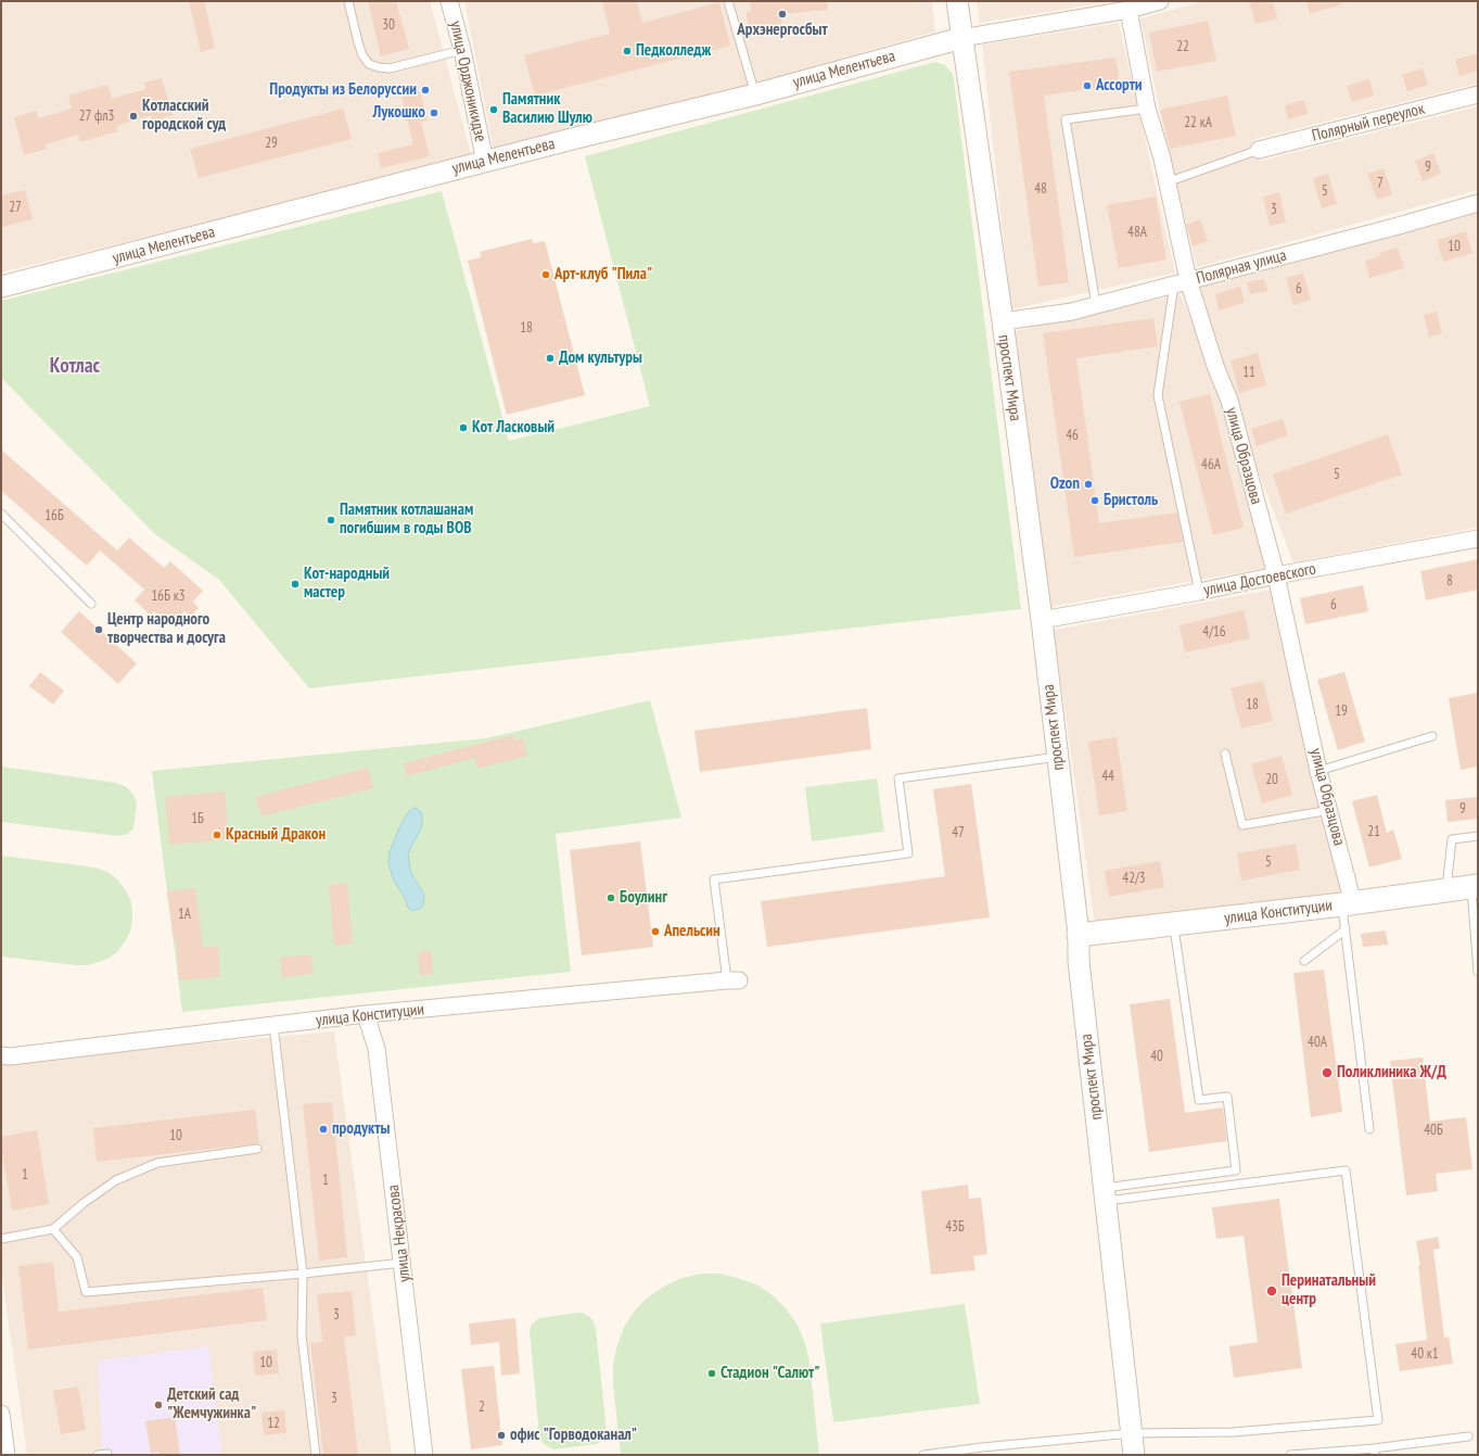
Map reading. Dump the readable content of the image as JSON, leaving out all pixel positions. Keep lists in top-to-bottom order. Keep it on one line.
{"streets":{"main road":["улица Конституции"],"street":["улица Мелентьева","улица Орджоникидзе","Полярный переулок","Полярная улица","проспект Мира","улица Образцова","улица Достоевского","улица Некрасова"]},"crossings":[["улица Мелентьева","улица Орджоникидзе"],["улица Мелентьева","проспект Мира"],["улица Мелентьева","улица Образцова"],["Полярная улица","проспект Мира"],["Полярная улица","улица Образцова"],["проспект Мира","улица Достоевского"],["проспект Мира","улица Конституции"],["улица Образцова","улица Достоевского"],["улица Образцова","улица Конституции"],["улица Конституции","улица Некрасова"]],"districts":["Котлас"],"places":["Архэнергосбыт","Педколледж","Ассорти","Продукты из Белоруссии","Памятник Василию Шулю","Лукошко","Котласский городской суд","Арт-клуб \"Пила\"","Дом культуры","Кот Ласковый","Ozon","Бристоль","Памятник котлашанам погибшим в годы ВОВ","Кот-народный мастер","Центр народного творчества и досуга","Красный Дракон","Боулинг","Апельсин","Поликлиника Ж/Д","продукты","Перинатальный центр","Стадион \"Салют\"","Детский сад \"Жемчужинка\"","офис \"Горводоканал\""],"house_numbers":["30","22","27 фл3","22 кА","29","9","7","48","5","27","3","48А","10","6","18","11","46","46А","5","16Б","8","16Б к3","6","4/16","18","19","44","20","9","1Б","21","47","5","42/3","1А","40А","40","40Б","10","1","1","43Б","3","40 к1","10","3","2","12"]}
